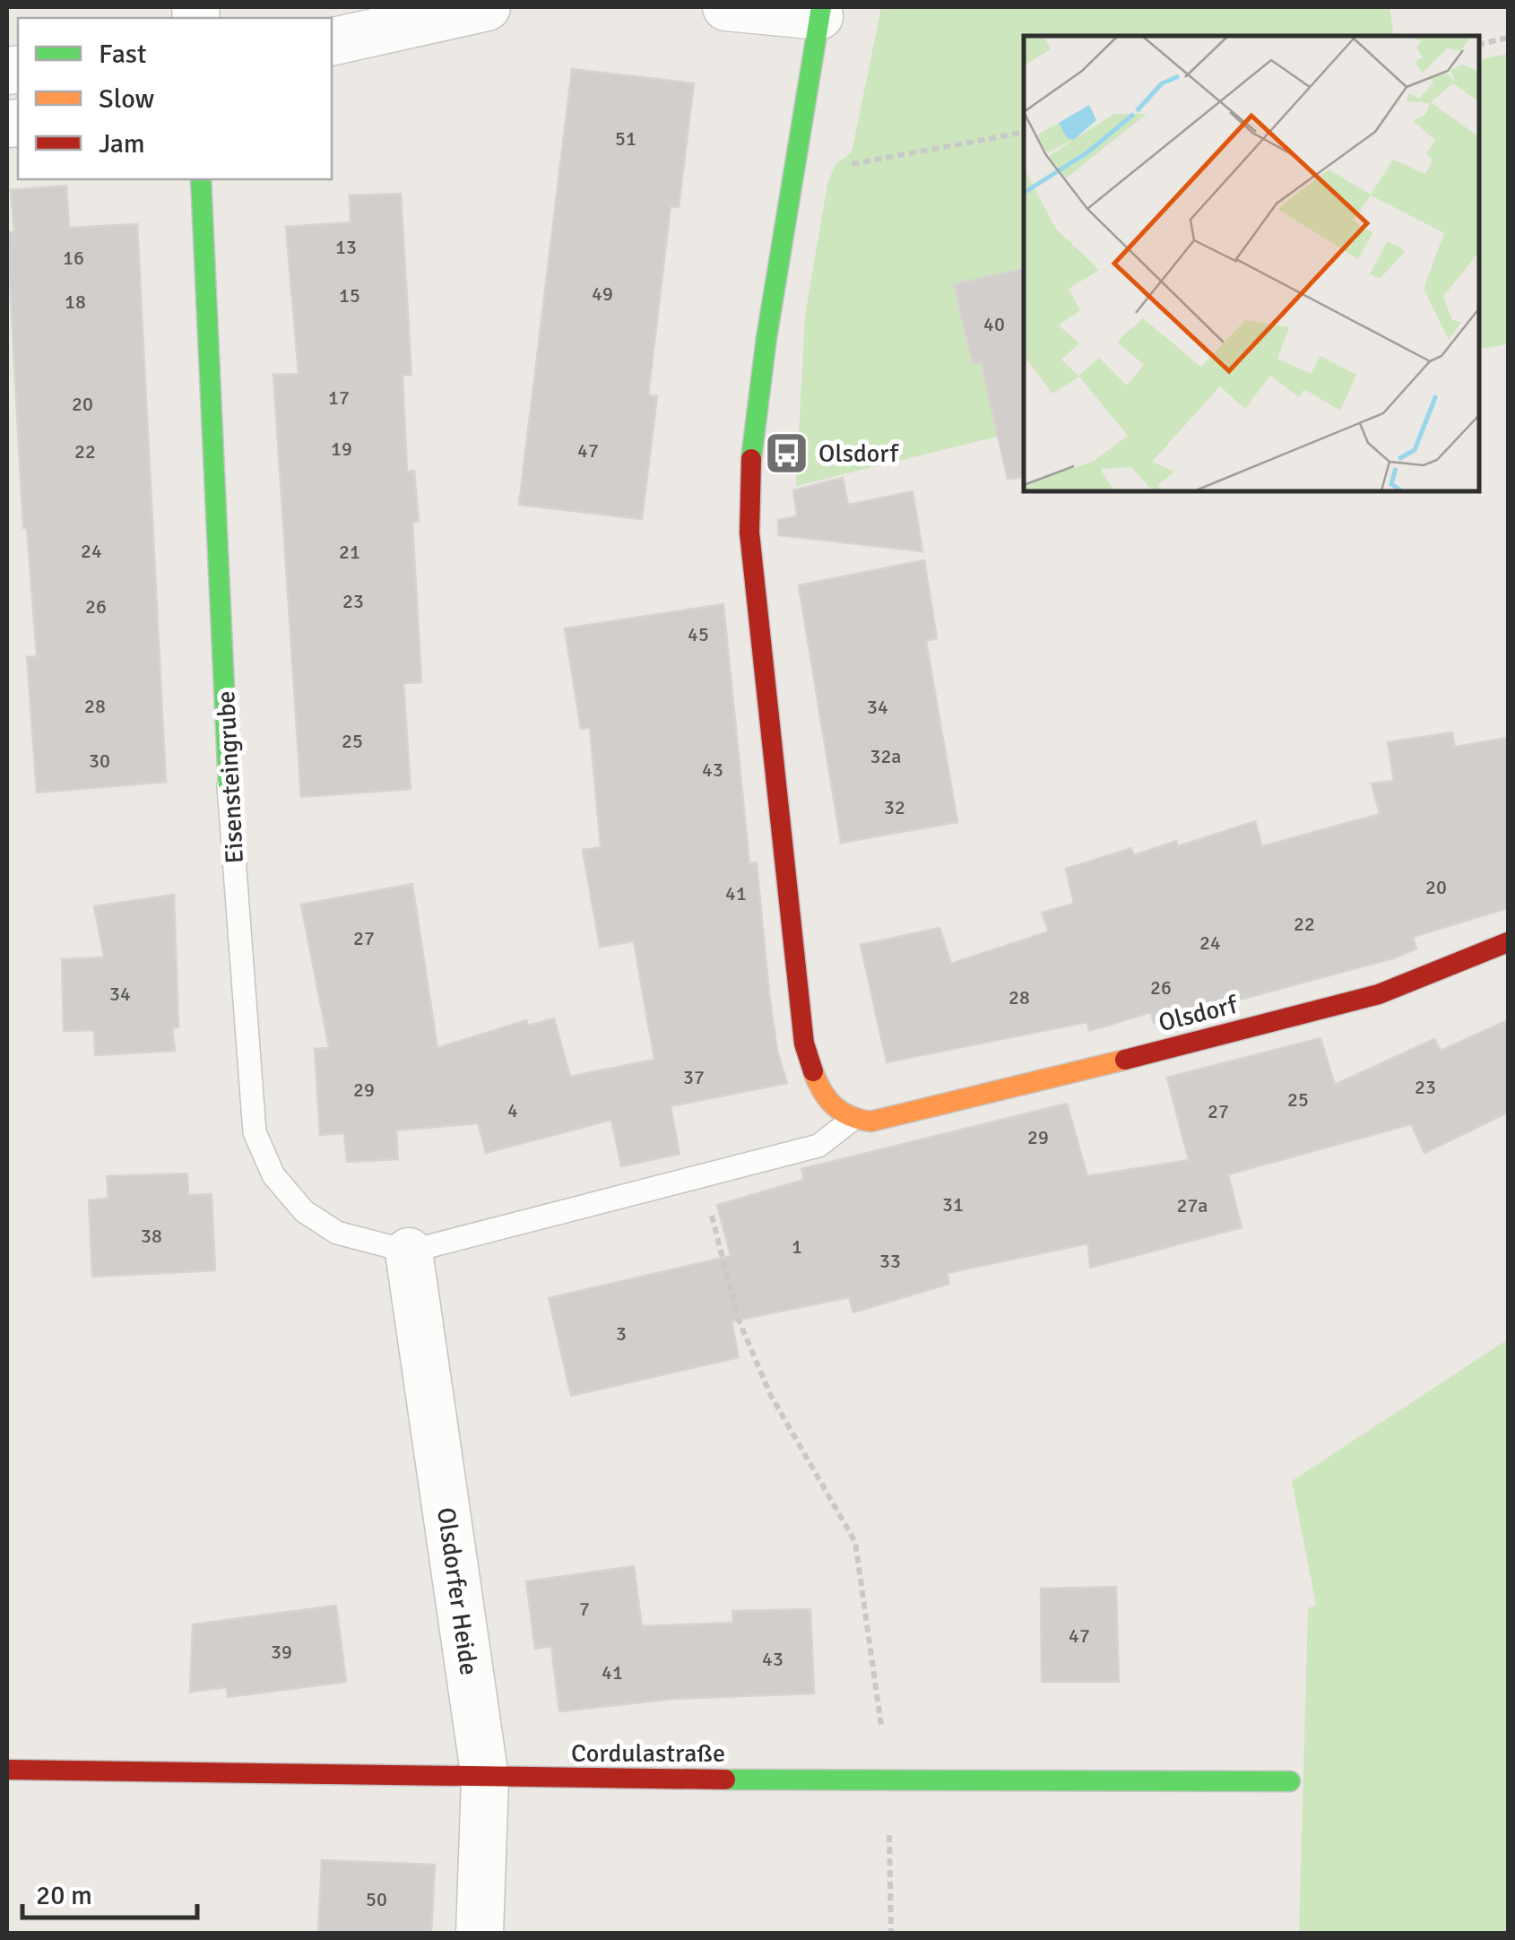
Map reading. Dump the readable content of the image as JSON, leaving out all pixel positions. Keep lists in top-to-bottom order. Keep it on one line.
{"streets":{"street":["Eisensteingrube","Olsdorf","Olsdorfer Heide","Cordulastraße"]},"crossings":[["Eisensteingrube","Olsdorfer Heide"],["Olsdorfer Heide","Cordulastraße"]],"places":{"bus stop":["Olsdorf"]},"house_numbers":["51","13","16","49","15","18","40","17","20","19","47","22","24","21","23","26","45","28","34","25","32a","30","43","32","20","41","22","27","24","26","34","28","37","23","29","25","4","27","29","31","27a","38","1","33","3","7","47","39","43","41","50"],"legend":["Fast","Slow","Jam"],"scale_bar":"20 m"}
